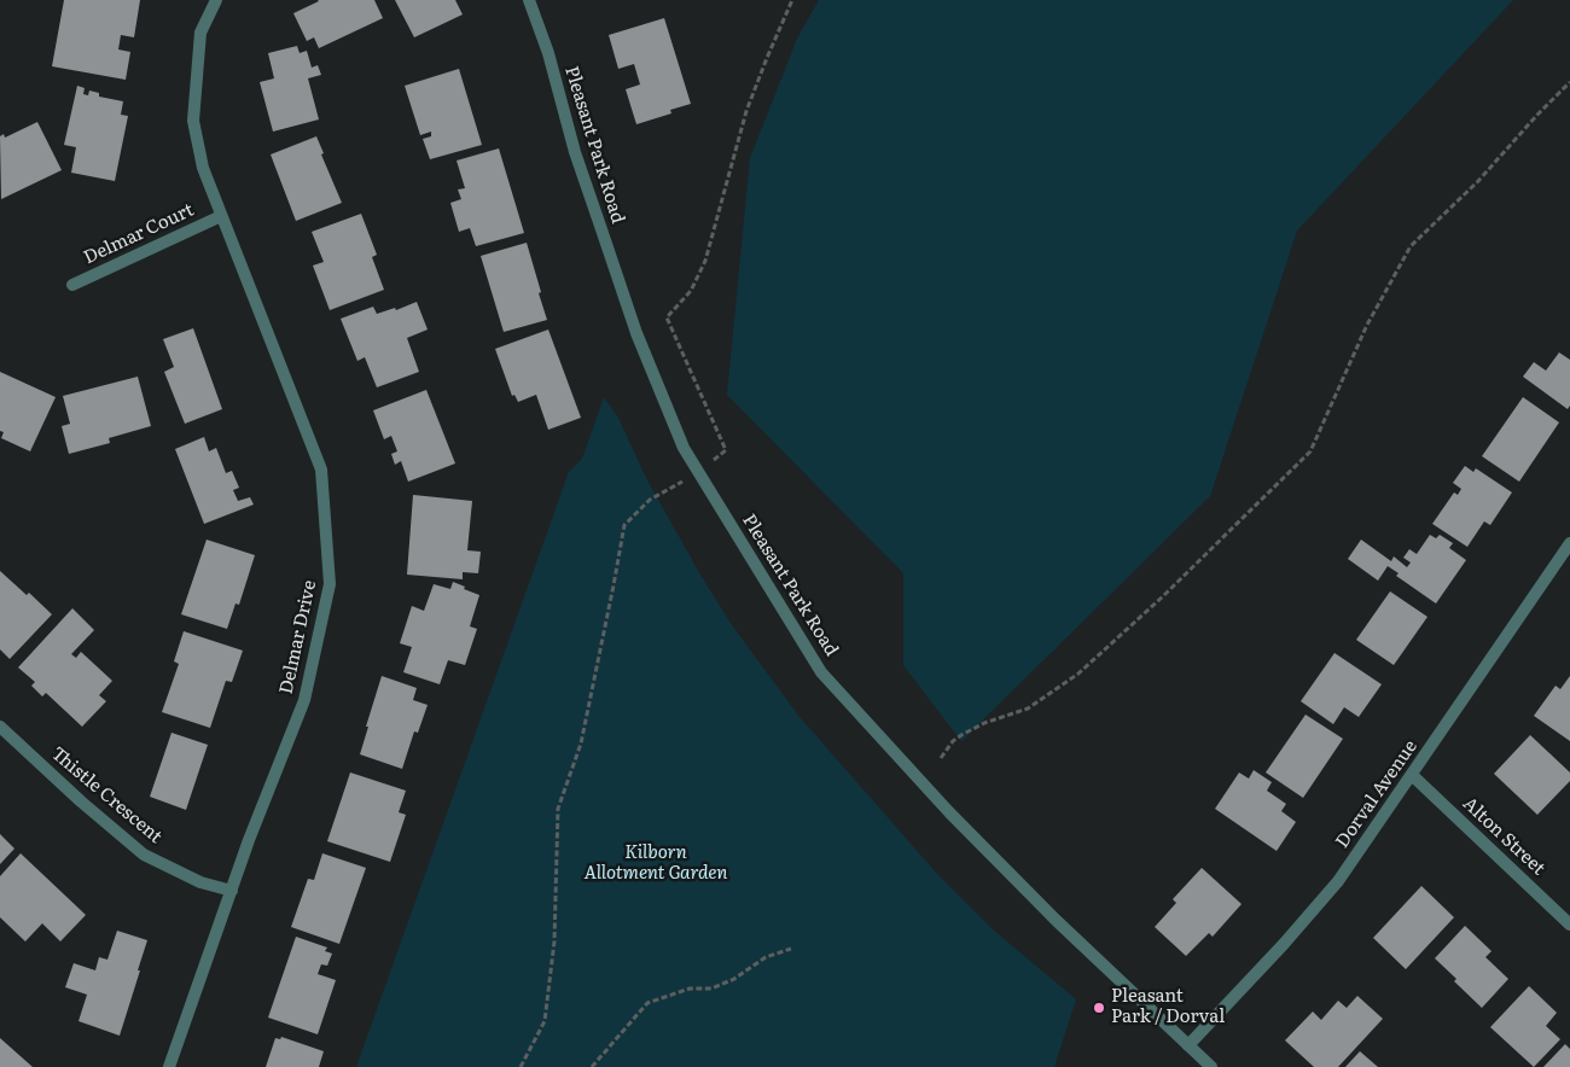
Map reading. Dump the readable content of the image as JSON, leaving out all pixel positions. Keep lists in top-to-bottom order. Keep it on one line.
{"streets":{"street":["Pleasant Park Road","Delmar Court","Delmar Drive","Dorval Avenue","Thistle Crescent","Alton Street"]},"crossings":[["Pleasant Park Road","Dorval Avenue"],["Delmar Court","Delmar Drive"],["Delmar Drive","Thistle Crescent"],["Dorval Avenue","Alton Street"]],"parks":["Kilborn Allotment Garden"],"places":["Pleasant Park / Dorval"]}
